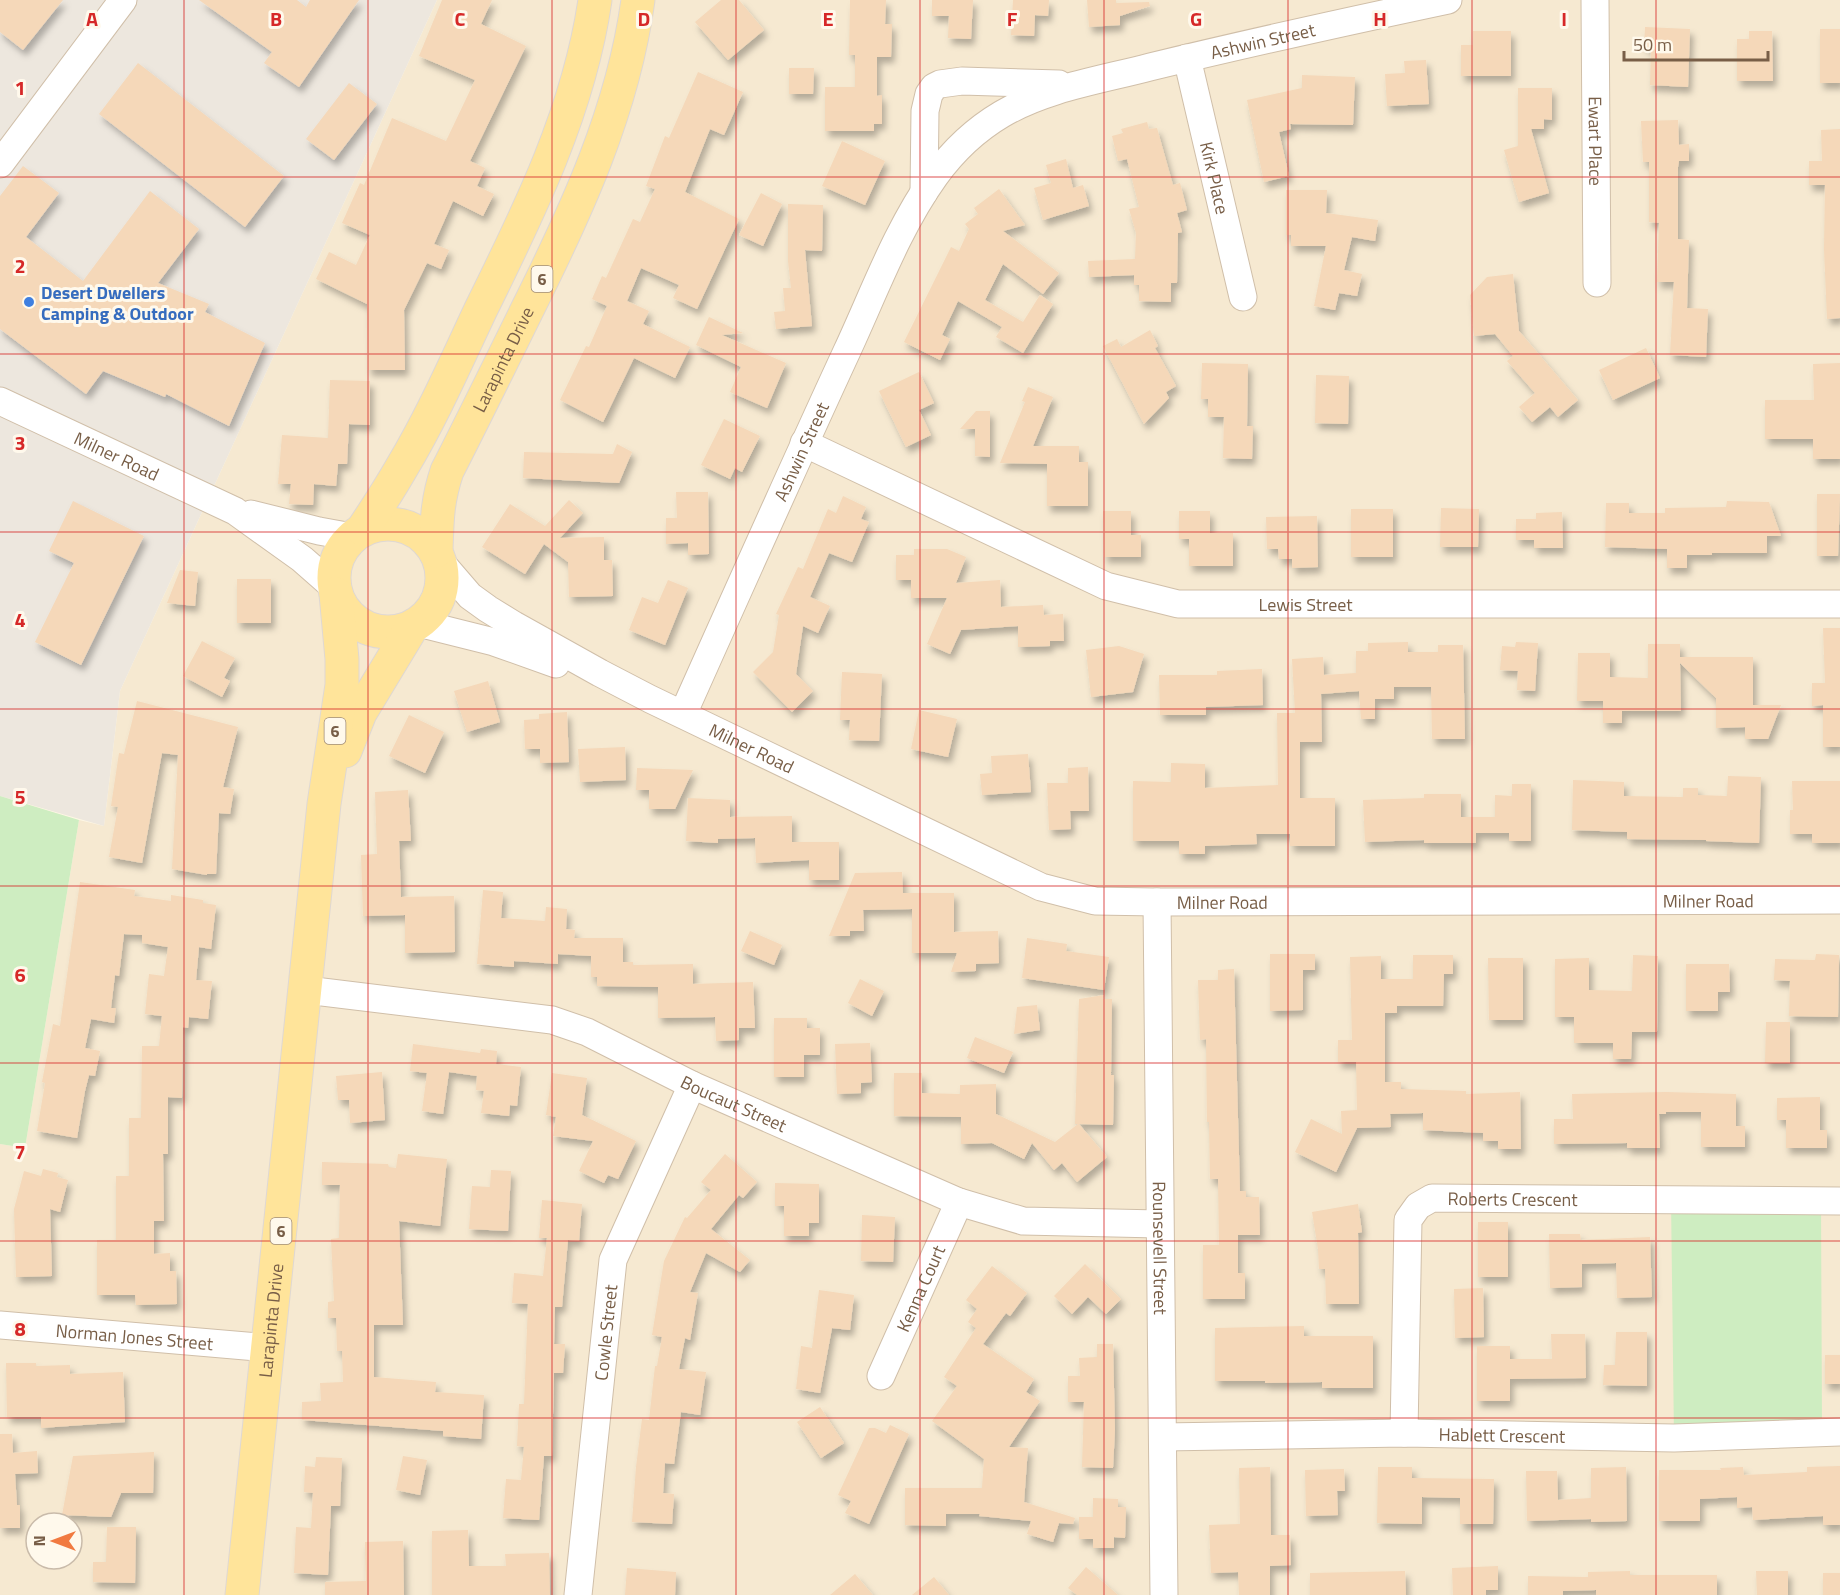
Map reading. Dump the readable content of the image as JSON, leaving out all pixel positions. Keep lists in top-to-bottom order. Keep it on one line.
{"streets":{"main road":["6","Larapinta Drive"],"street":["Ashwin Street","Ewart Place","Kirk Place","Milner Road","Lewis Street","Boucaut Street","Roberts Crescent","Rounsevell Street","Kenna Court","Cowle Street","Norman Jones Street","Hablett Crescent"]},"crossings":[["Ashwin Street","Kirk Place"],["Ashwin Street","Milner Road"],["Ashwin Street","Lewis Street"],["6","Larapinta Drive"],["6","Milner Road"],["Larapinta Drive","Milner Road"],["Larapinta Drive","Boucaut Street"],["Larapinta Drive","Norman Jones Street"],["Milner Road","Rounsevell Street"],["Boucaut Street","Rounsevell Street"],["Boucaut Street","Kenna Court"],["Boucaut Street","Cowle Street"],["Roberts Crescent","Hablett Crescent"],["Rounsevell Street","Hablett Crescent"]],"places":["Desert Dwellers Camping & Outdoor"],"scale_bar":"50 m","north":"left","grid":{"columns":["A","B","C","D","E","F","G","H","I"],"rows":["1","2","3","4","5","6","7","8"]}}
